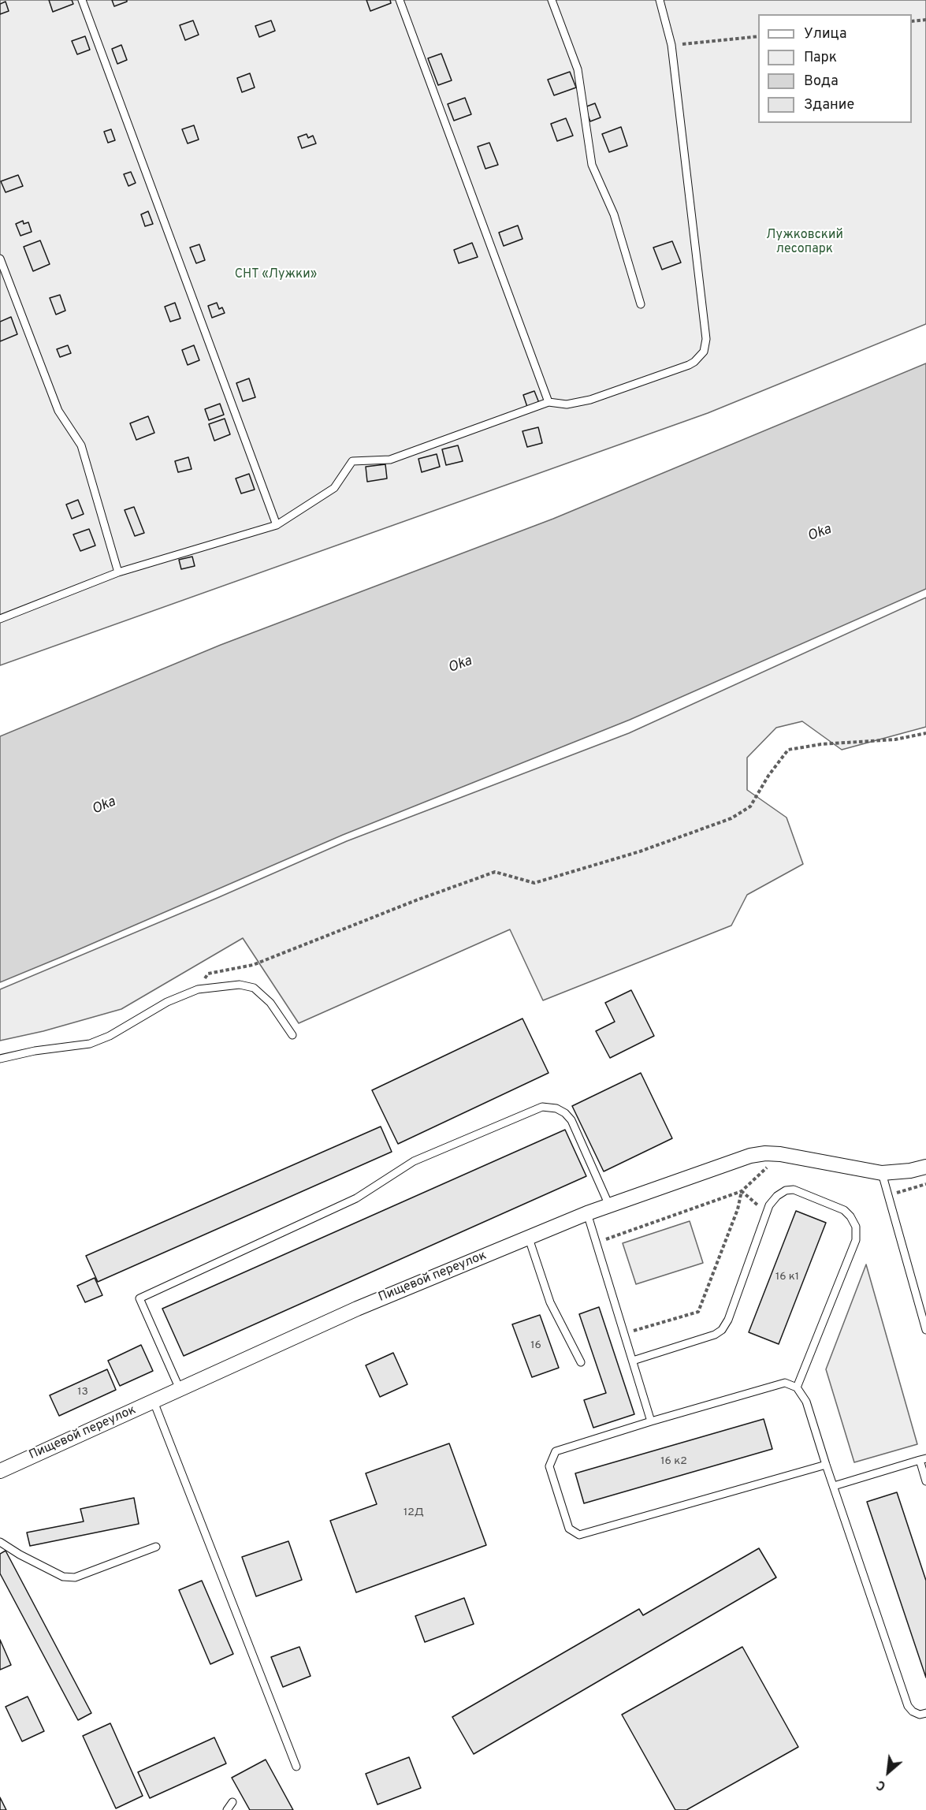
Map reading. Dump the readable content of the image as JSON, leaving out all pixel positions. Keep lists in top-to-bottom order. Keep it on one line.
{"streets":{"street":["Пищевой переулок"]},"water":["Oka"],"parks":["Лужковский лесопарк","СНТ «Лужки»"],"house_numbers":["16 к1","16","13","16 к2","12Д"],"legend":["Улица","Парк","Вода","Здание"],"north":"bottom left"}
